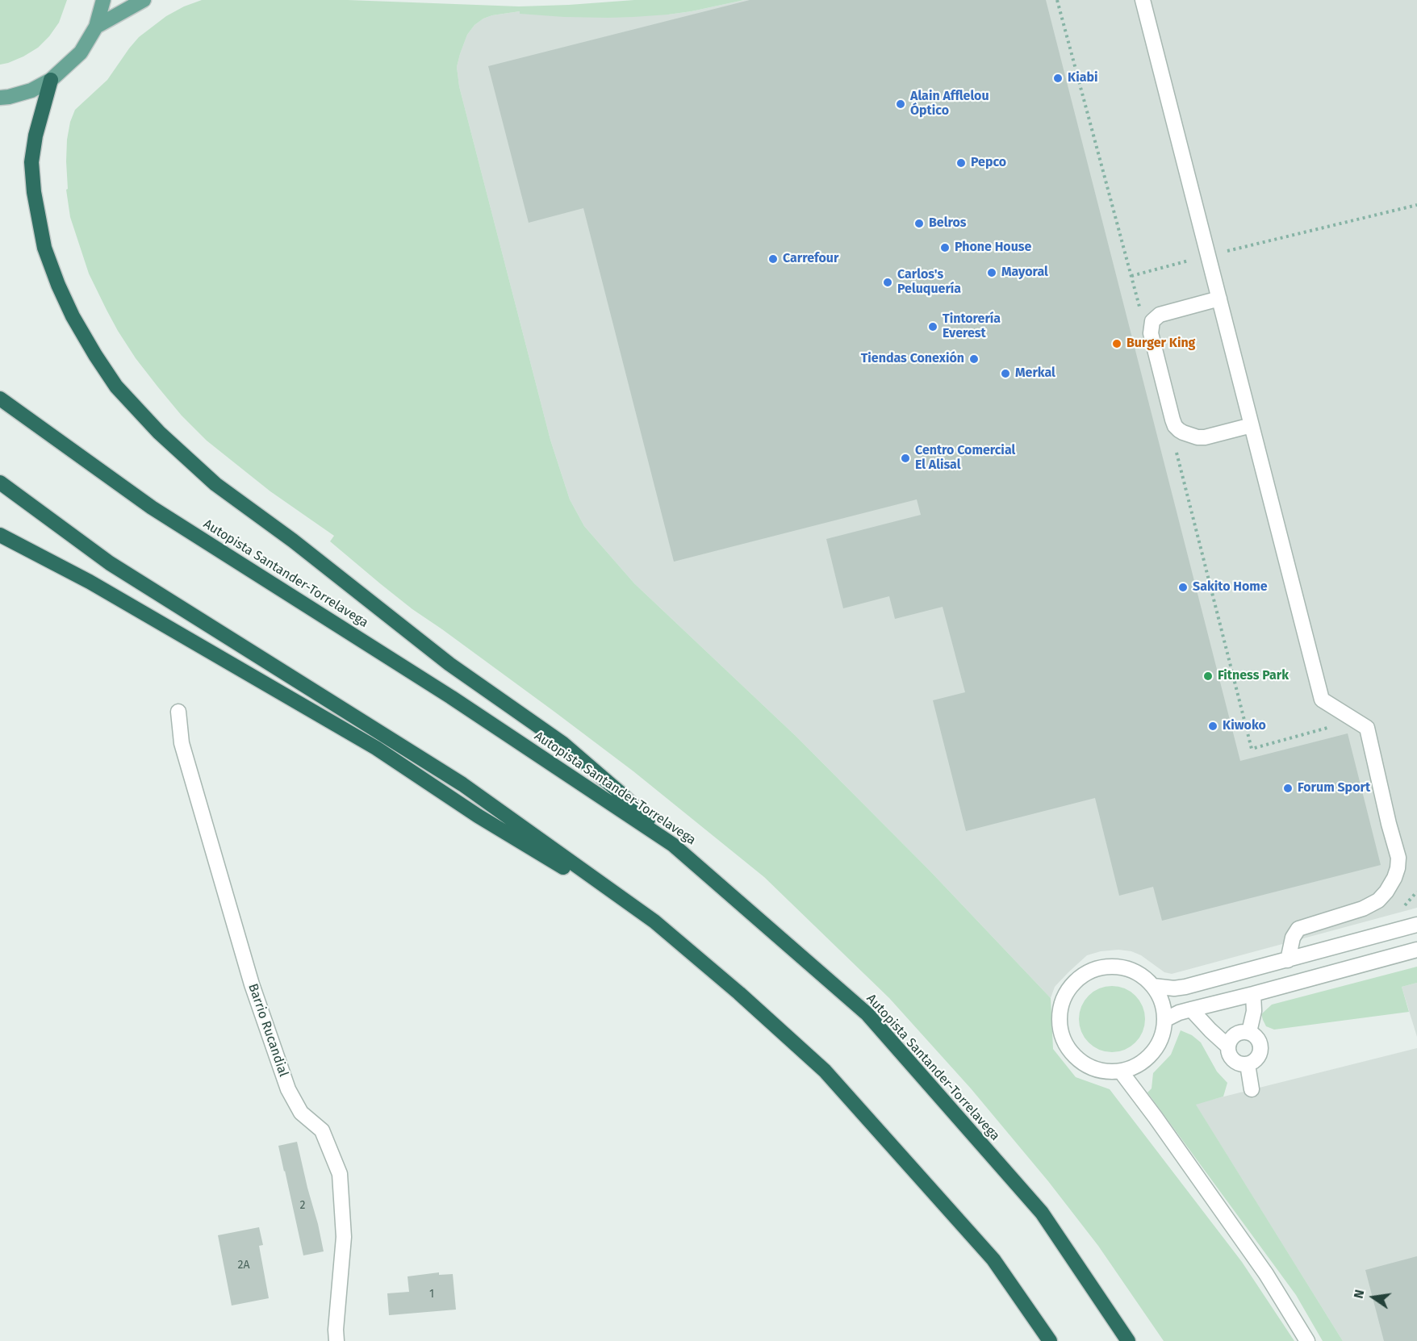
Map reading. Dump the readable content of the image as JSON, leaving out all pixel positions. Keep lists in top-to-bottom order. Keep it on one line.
{"streets":{"highway":["Autopista Santander-Torrelavega"],"street":["Barrio Rucandial"]},"places":["Kiabi","Alain Afflelou Óptico","Pepco","Belros","Phone House","Carrefour","Mayoral","Carlos's Peluquería","Tintorería Everest","Burger King","Tiendas Conexión","Merkal","Centro Comercial El Alisal","Sakito Home","Fitness Park","Kiwoko","Forum Sport"],"house_numbers":["2","2A","1"],"north":"left"}
